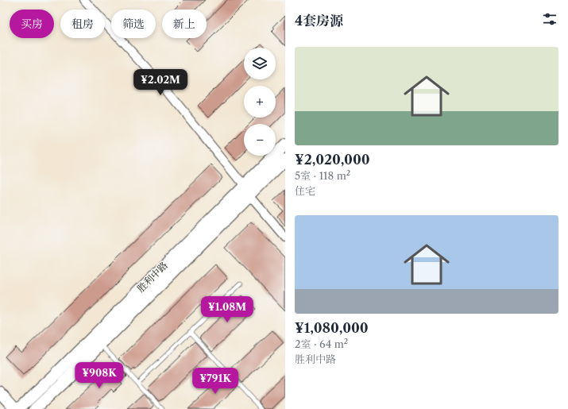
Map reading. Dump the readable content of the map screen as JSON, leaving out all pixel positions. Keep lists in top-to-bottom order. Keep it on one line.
{"streets":{"street":["胜利中路"]},"page":{"heading":"4套房源","chip":["买房","租房","筛选","新上"],"list":[{"name":"¥2,020,000","note":"5室 · 118 m² · 住宅"},{"name":"¥1,080,000","note":"2室 · 64 m² · 胜利中路"}],"map_buttons":["+","−"],"price":["¥2.02M","¥1.08M","¥908K","¥791K"]}}
